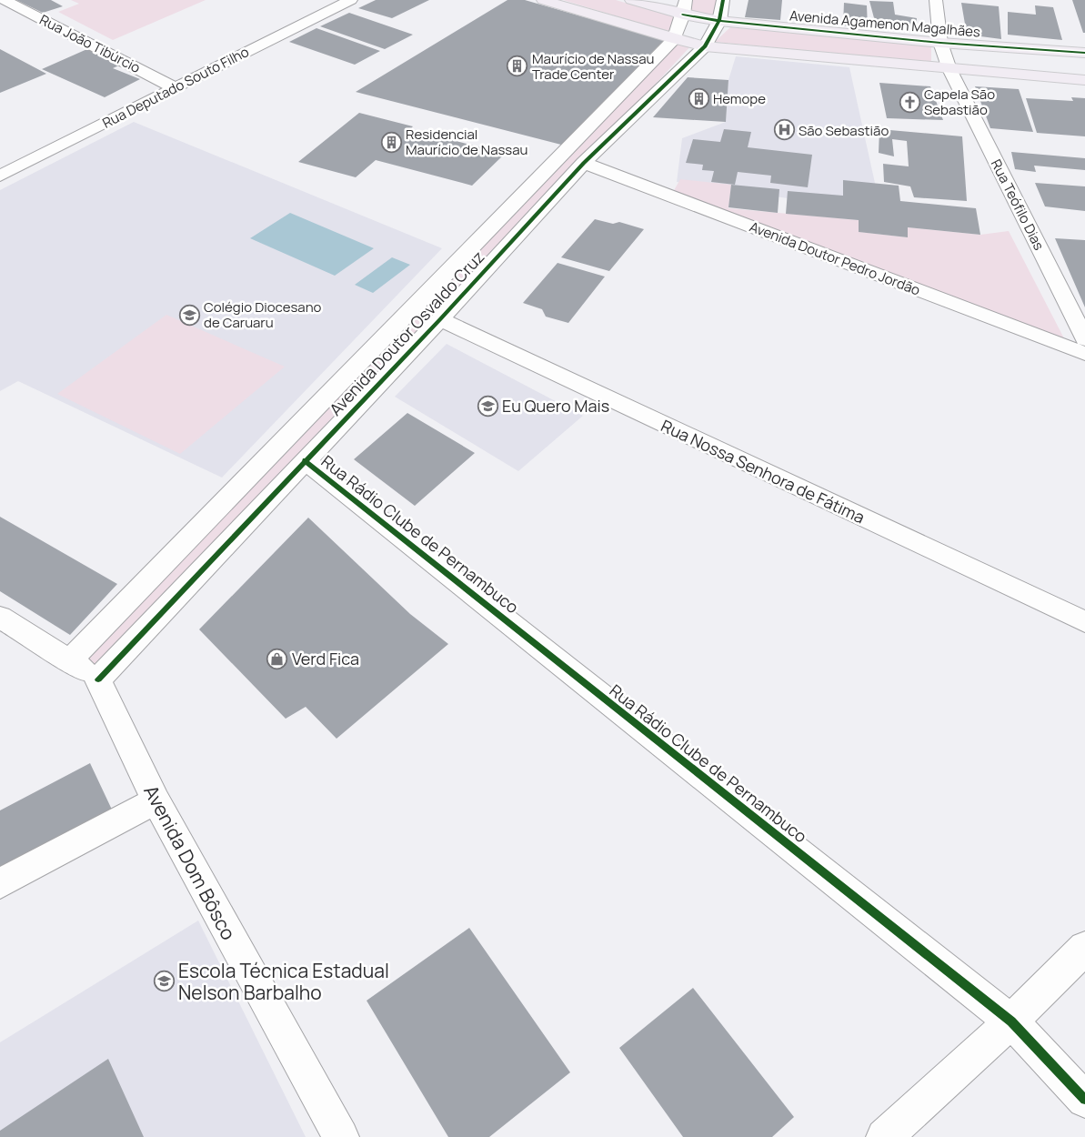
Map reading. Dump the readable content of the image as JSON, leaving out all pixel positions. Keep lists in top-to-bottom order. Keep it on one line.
{"streets":{"main road":["Avenida Agamenon Magalhães"],"street":["Rua João Tibúrcio","Rua Deputado Souto Filho","Rua Teófilo Dias","Avenida Doutor Pedro Jordão","Avenida Doutor Osvaldo Cruz","Rua Nossa Senhora de Fátima","Rua Rádio Clube de Pernambuco","Avenida Dom Bôsco"]},"crossings":[["Avenida Agamenon Magalhães","Rua Teófilo Dias"],["Avenida Agamenon Magalhães","Avenida Doutor Osvaldo Cruz"],["Rua João Tibúrcio","Rua Deputado Souto Filho"],["Avenida Doutor Pedro Jordão","Avenida Doutor Osvaldo Cruz"],["Avenida Doutor Osvaldo Cruz","Rua Nossa Senhora de Fátima"],["Avenida Doutor Osvaldo Cruz","Rua Rádio Clube de Pernambuco"],["Avenida Doutor Osvaldo Cruz","Avenida Dom Bôsco"]],"places":{"building":["Maurício de Nassau Trade Center","Hemope","Residencial Maurício de Nassau"],"church":["Capela São Sebastião"],"hospital":["São Sebastião"],"school or university":["Colégio Diocesano de Caruaru","Eu Quero Mais","Escola Técnica Estadual Nelson Barbalho"],"shop":["Verd Fica"]}}
